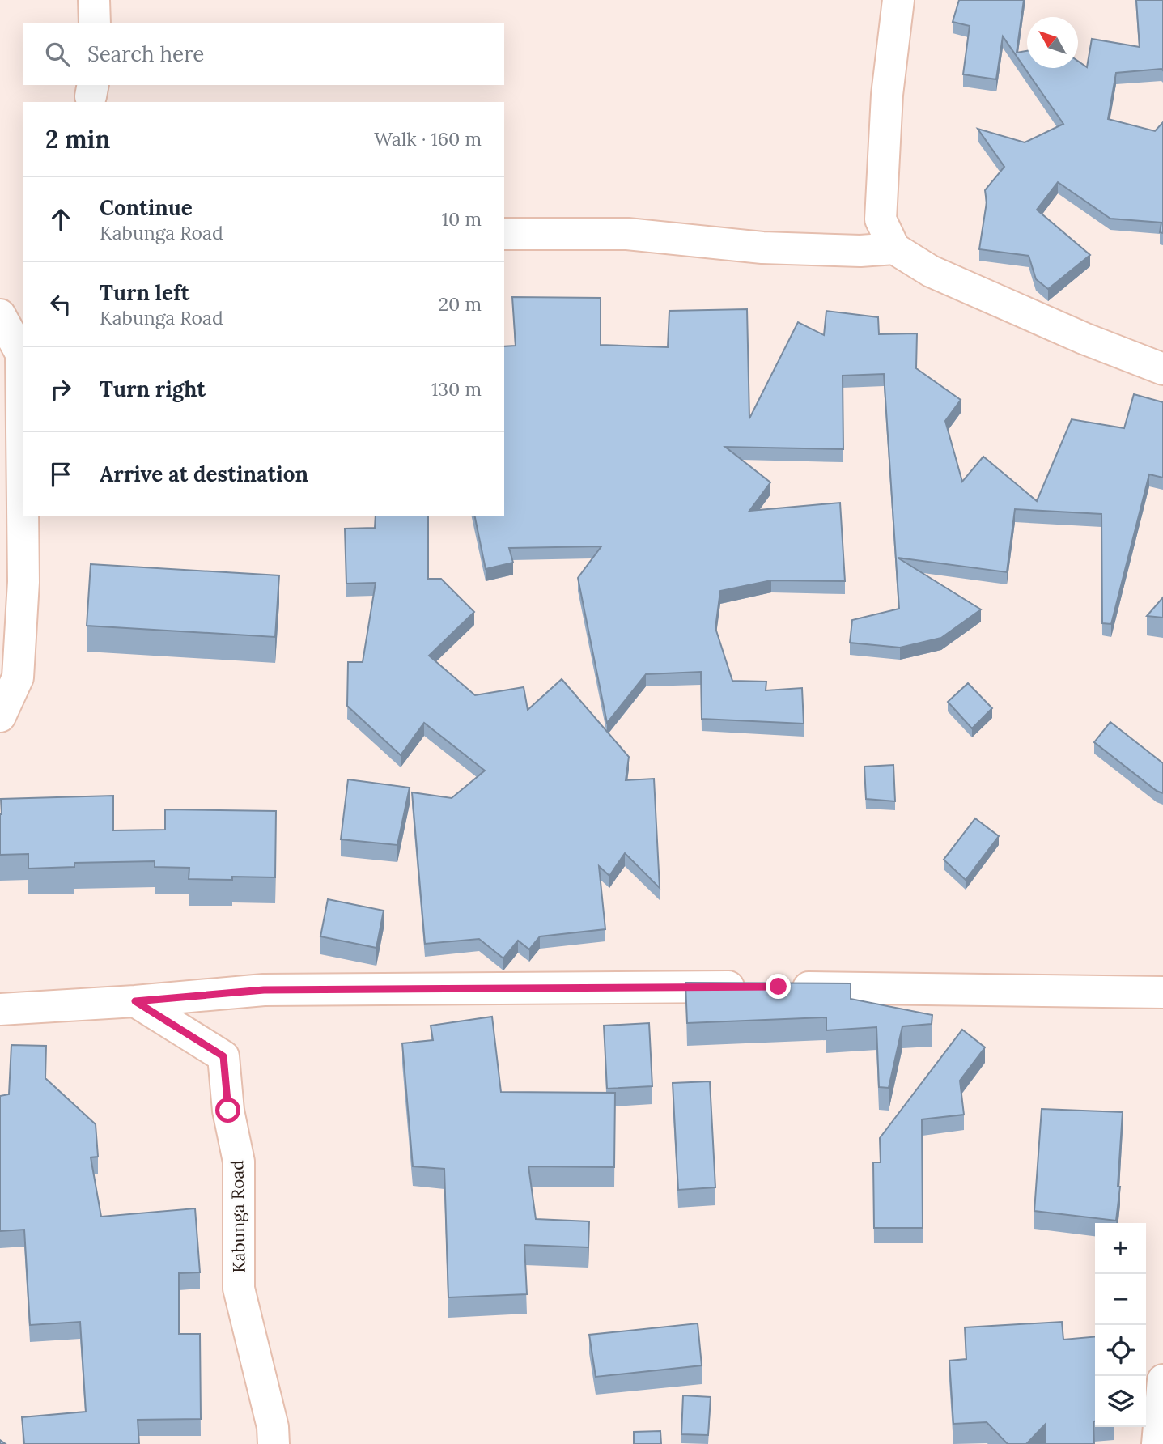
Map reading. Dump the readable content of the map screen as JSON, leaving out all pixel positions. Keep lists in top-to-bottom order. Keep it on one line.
{"streets":{"street":["Kabunga Road"]},"north":"top left","page":{"search":"Search here","heading":["2 min","Walk · 160 m"],"list":[["Continue","Kabunga Road","10 m"],["Turn left","Kabunga Road","20 m"],["Turn right","130 m"],"Arrive at destination"],"map_buttons":["+","−"]}}
